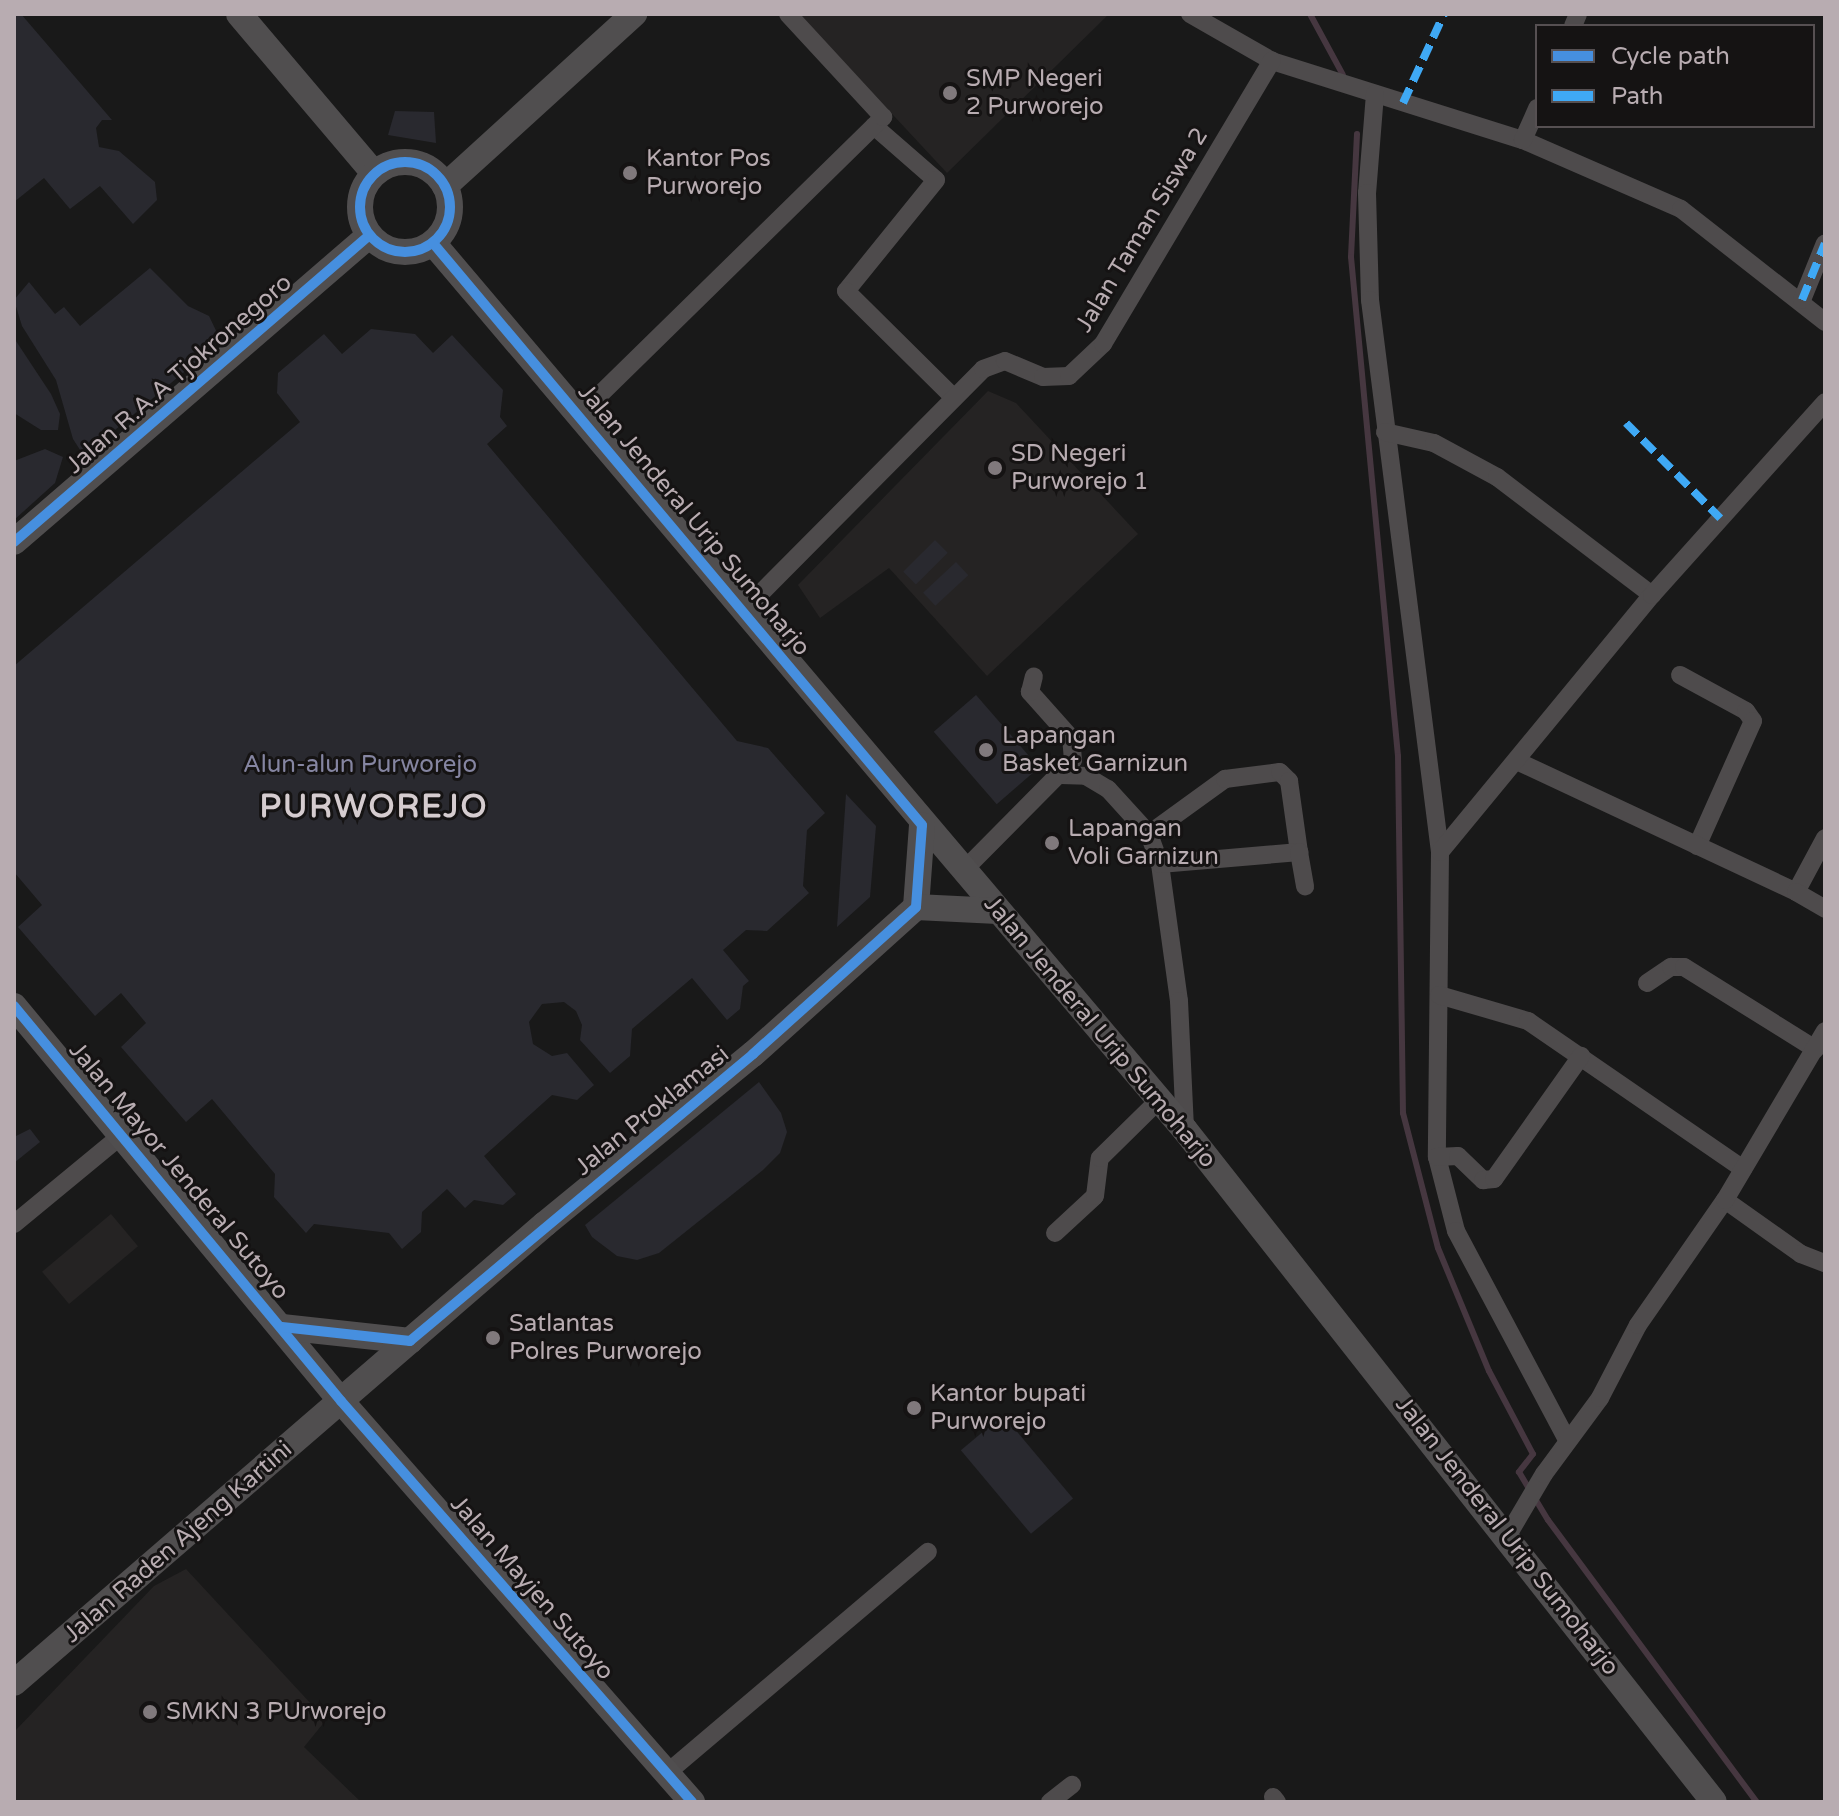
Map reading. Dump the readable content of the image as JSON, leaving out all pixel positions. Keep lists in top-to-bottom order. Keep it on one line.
{"streets":{"main road":["Jalan R.A.A Tjokronegoro","Jalan Jenderal Urip Sumoharjo","Jalan Proklamasi","Jalan Mayor Jenderal Sutoyo","Jalan Raden Ajeng Kartini","Jalan Mayjen Sutoyo"],"street":["Jalan Taman Siswa 2"]},"crossings":[["Jalan Taman Siswa 2","Jalan Jenderal Urip Sumoharjo"],["Jalan R.A.A Tjokronegoro","Jalan Jenderal Urip Sumoharjo"],["Jalan Proklamasi","Jalan Mayor Jenderal Sutoyo"],["Jalan Proklamasi","Jalan Raden Ajeng Kartini"],["Jalan Proklamasi","Jalan Mayjen Sutoyo"],["Jalan Mayor Jenderal Sutoyo","Jalan Raden Ajeng Kartini"],["Jalan Mayor Jenderal Sutoyo","Jalan Mayjen Sutoyo"],["Jalan Raden Ajeng Kartini","Jalan Mayjen Sutoyo"]],"districts":["PURWOREJO"],"parks":["Alun-alun Purworejo"],"places":["SMP Negeri 2 Purworejo","Kantor Pos Purworejo","SD Negeri Purworejo 1","Lapangan Basket Garnizun","Lapangan Voli Garnizun","Satlantas Polres Purworejo","Kantor bupati Purworejo","SMKN 3 PUrworejo"],"legend":["Cycle path","Path"]}
